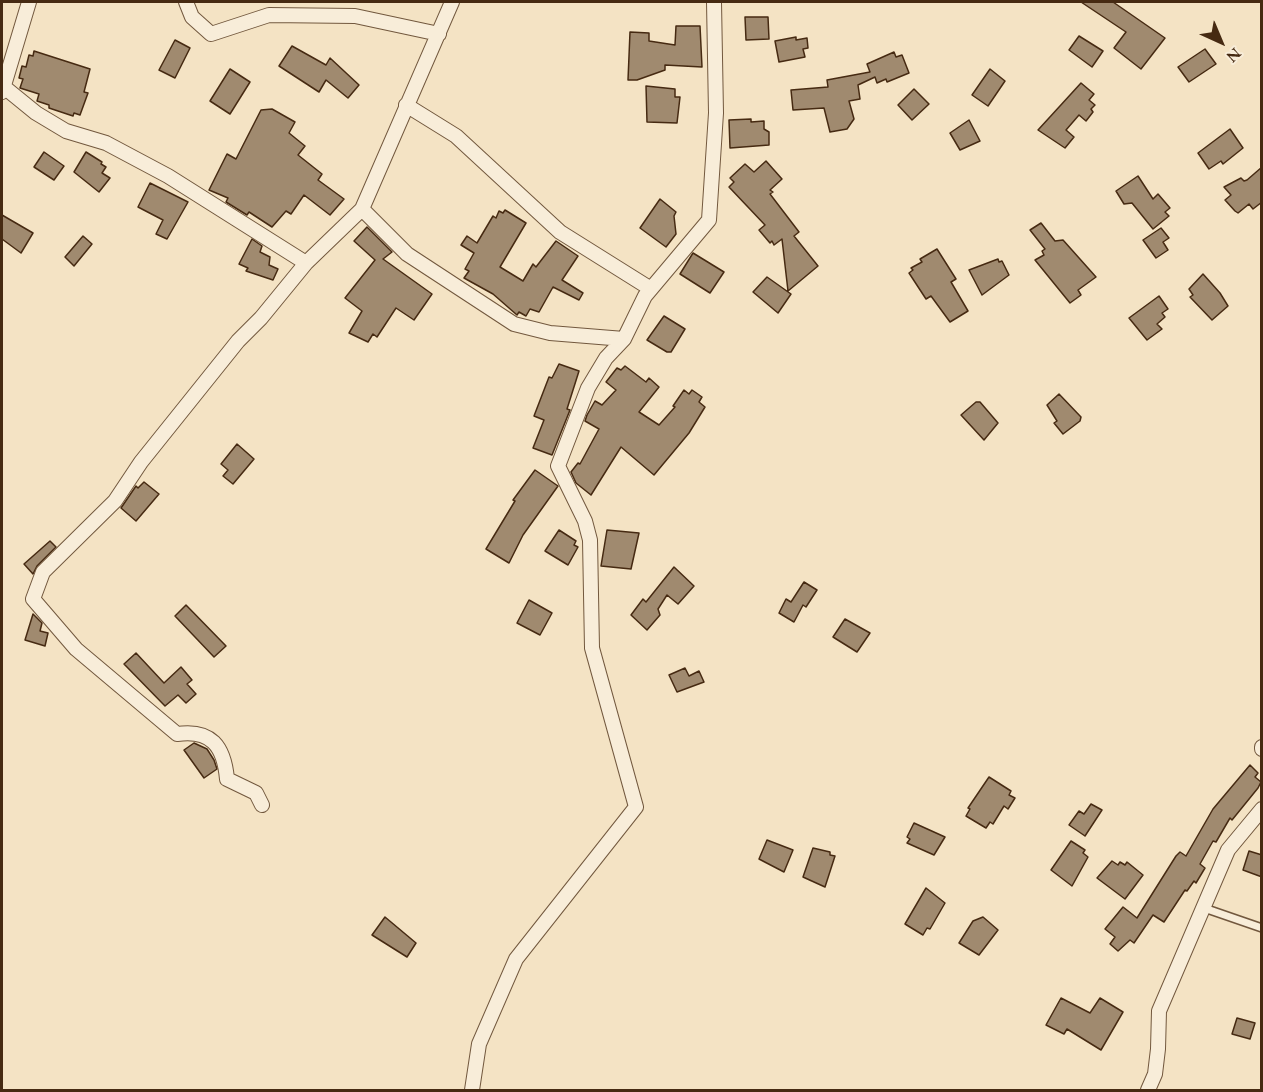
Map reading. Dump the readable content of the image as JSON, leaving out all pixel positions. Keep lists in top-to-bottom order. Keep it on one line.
{"north":"bottom right"}
